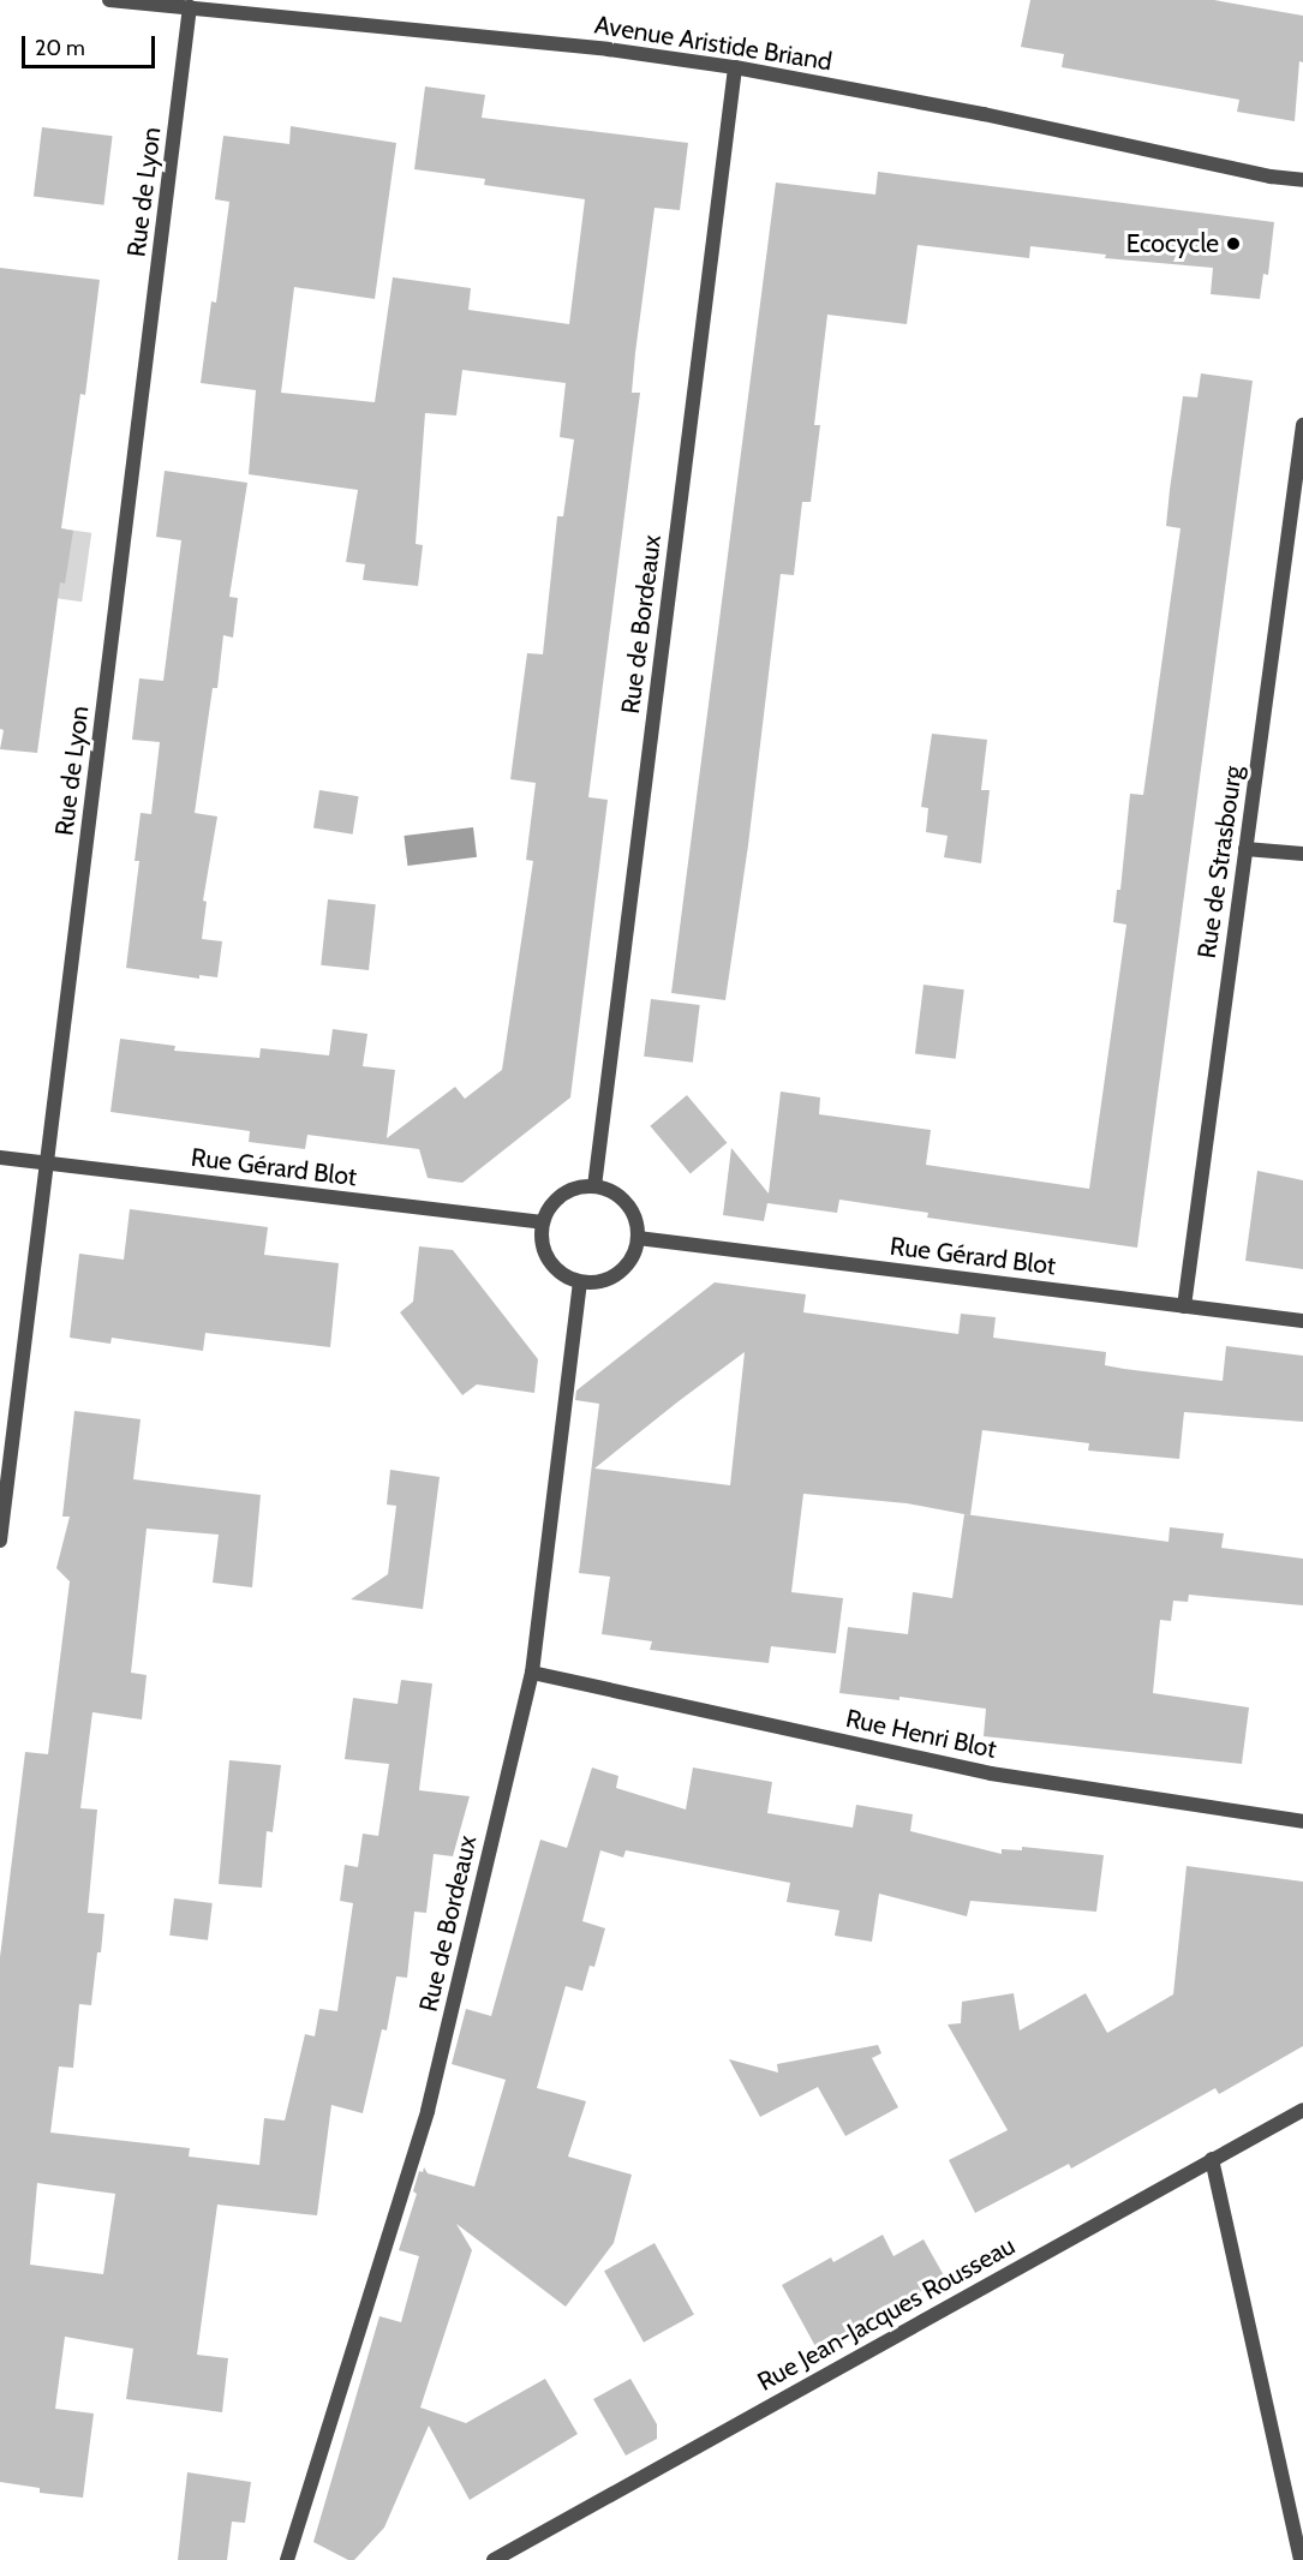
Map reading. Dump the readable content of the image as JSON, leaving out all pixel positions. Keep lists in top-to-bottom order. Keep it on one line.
{"streets":{"street":["Avenue Aristide Briand","Rue de Lyon","Rue de Bordeaux","Rue de Strasbourg","Rue Gérard Blot","Rue Henri Blot","Rue Jean-Jacques Rousseau"]},"crossings":[["Avenue Aristide Briand","Rue de Lyon"],["Avenue Aristide Briand","Rue de Bordeaux"],["Rue de Lyon","Rue Gérard Blot"],["Rue de Bordeaux","Rue Gérard Blot"],["Rue de Bordeaux","Rue Henri Blot"],["Rue de Strasbourg","Rue Gérard Blot"]],"places":["Ecocycle"],"scale_bar":"20 m"}
